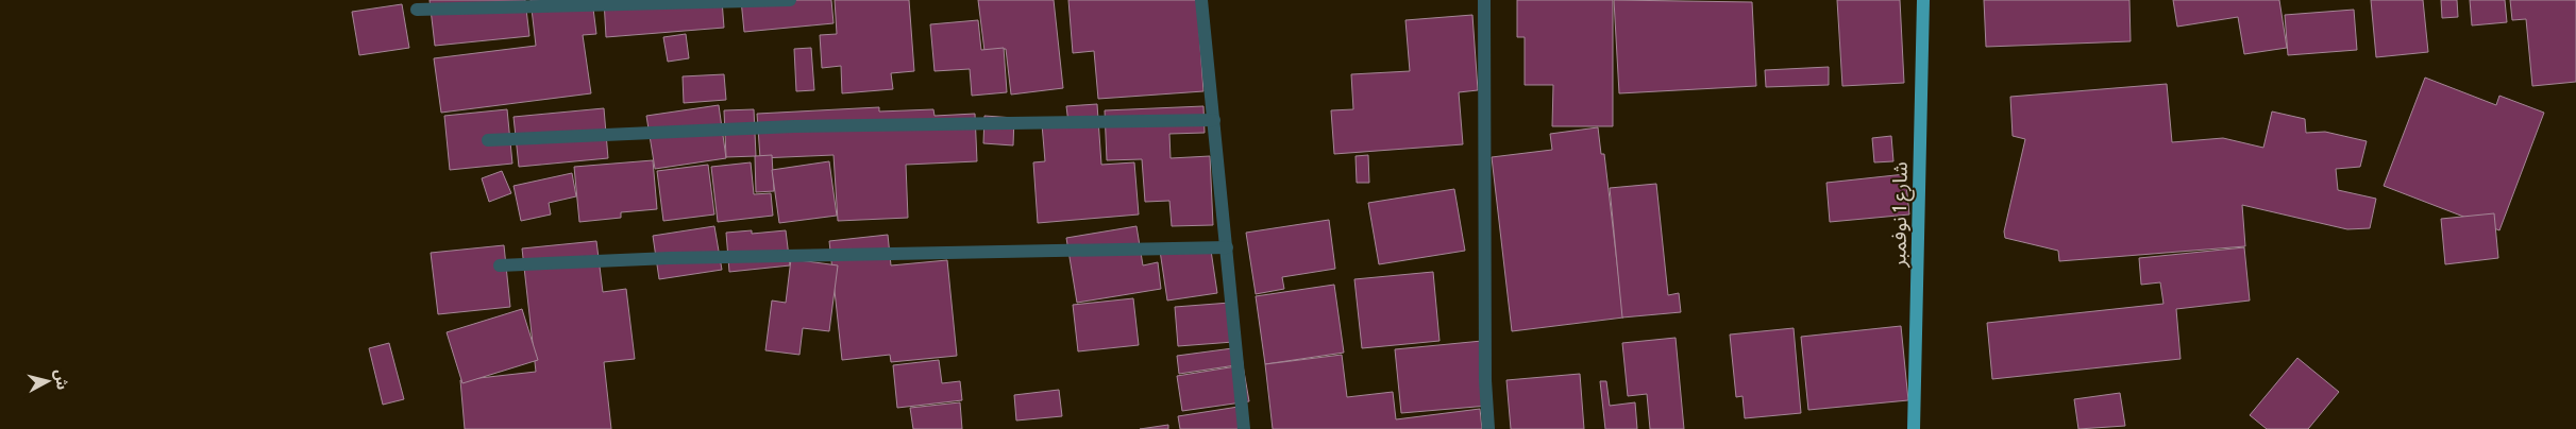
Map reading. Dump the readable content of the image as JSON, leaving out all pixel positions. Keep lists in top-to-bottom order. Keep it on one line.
{"streets":{"main road":["شارع 1 نوفمبر"]},"north":"right"}
